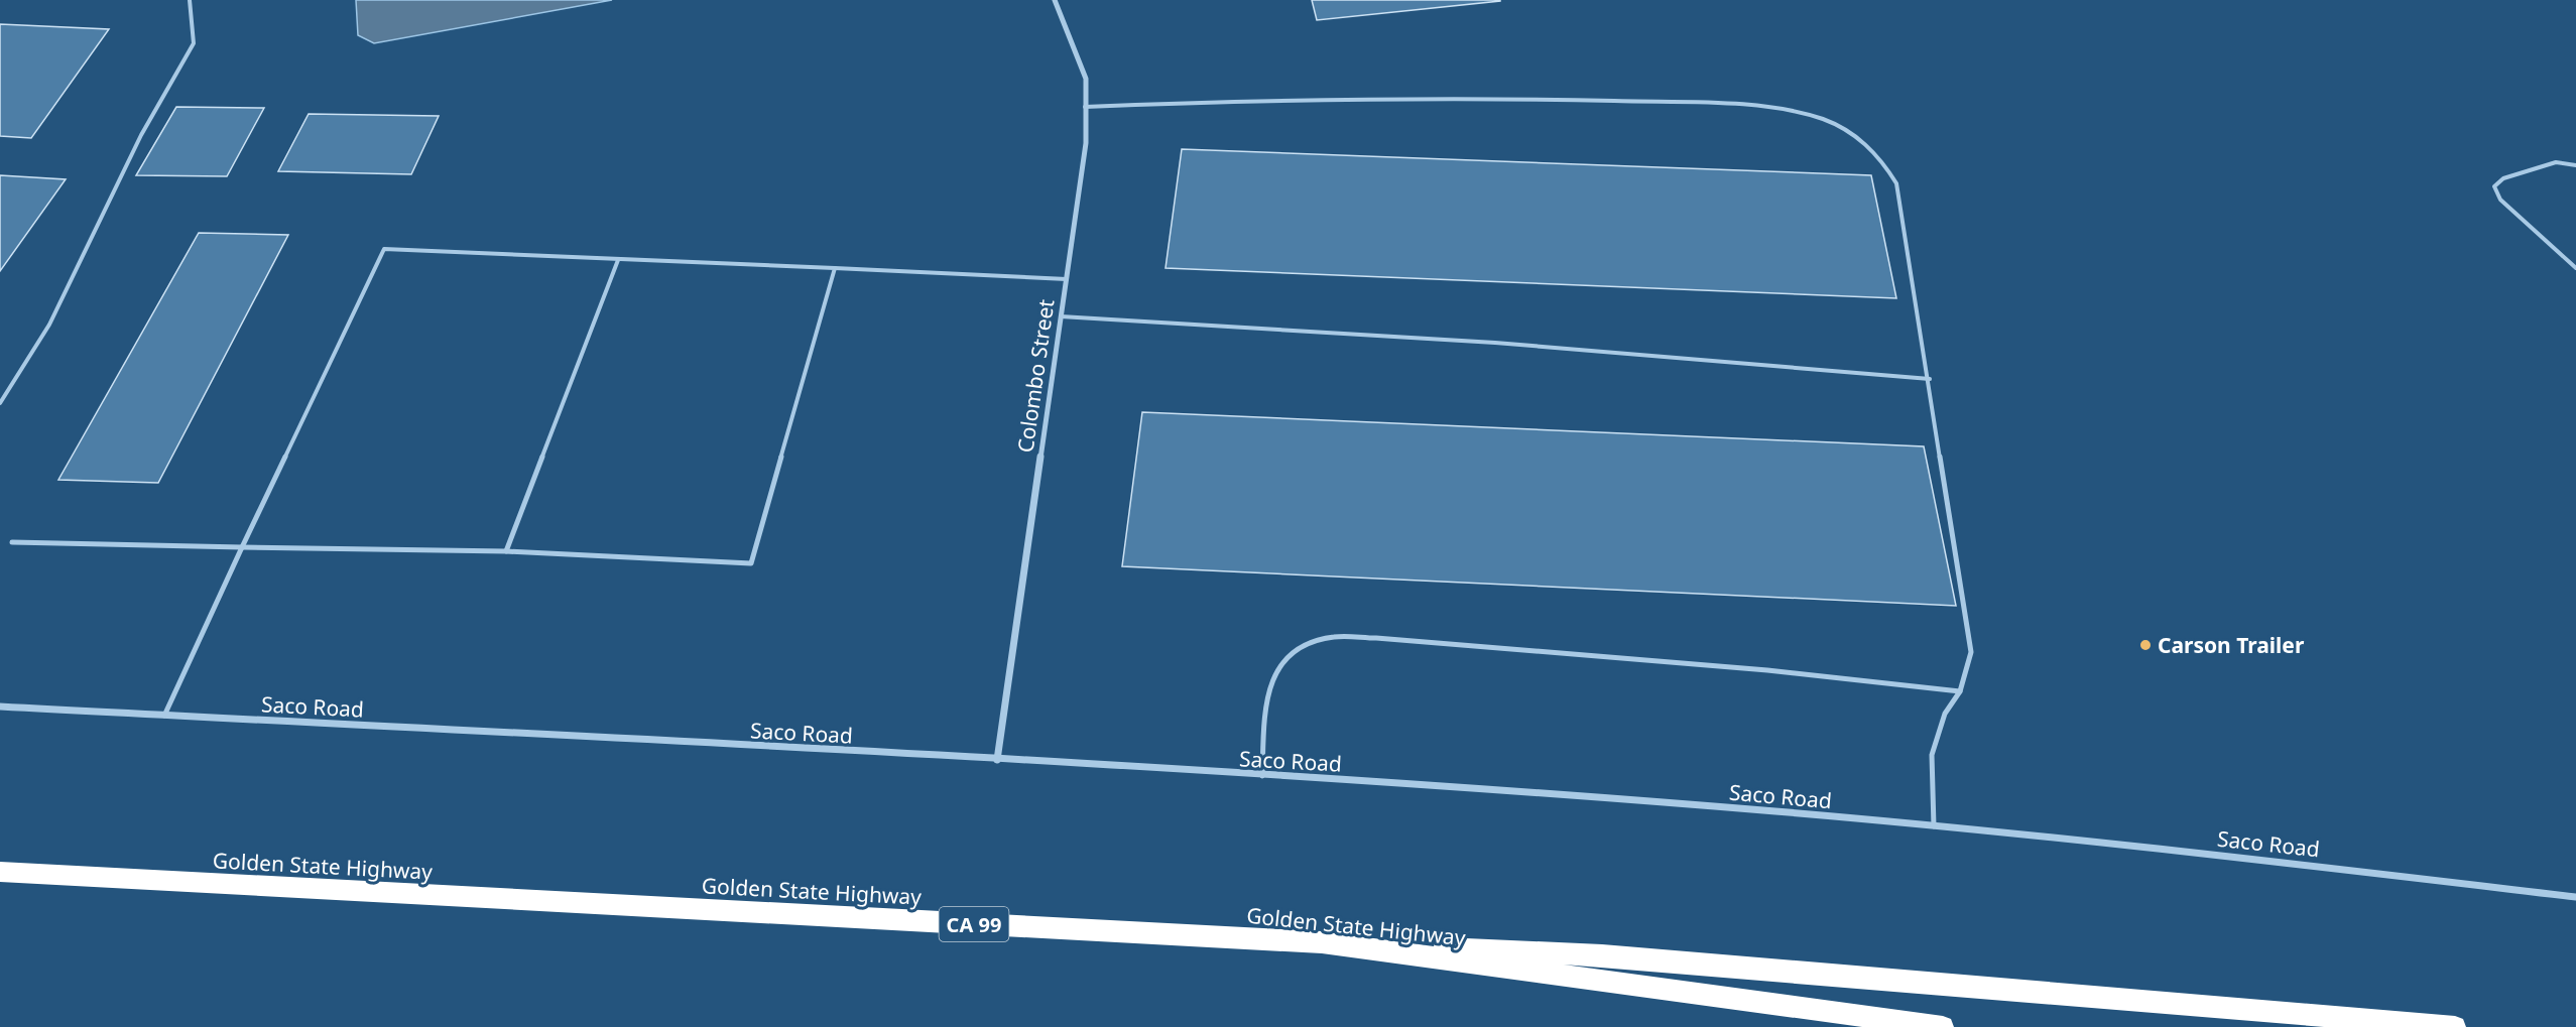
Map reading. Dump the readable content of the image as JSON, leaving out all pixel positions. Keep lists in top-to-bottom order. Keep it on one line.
{"streets":{"highway":["Golden State Highway","CA 99"],"street":["Colombo Street","Saco Road"]},"crossings":[["Colombo Street","Saco Road"]],"places":["Carson Trailer"]}
